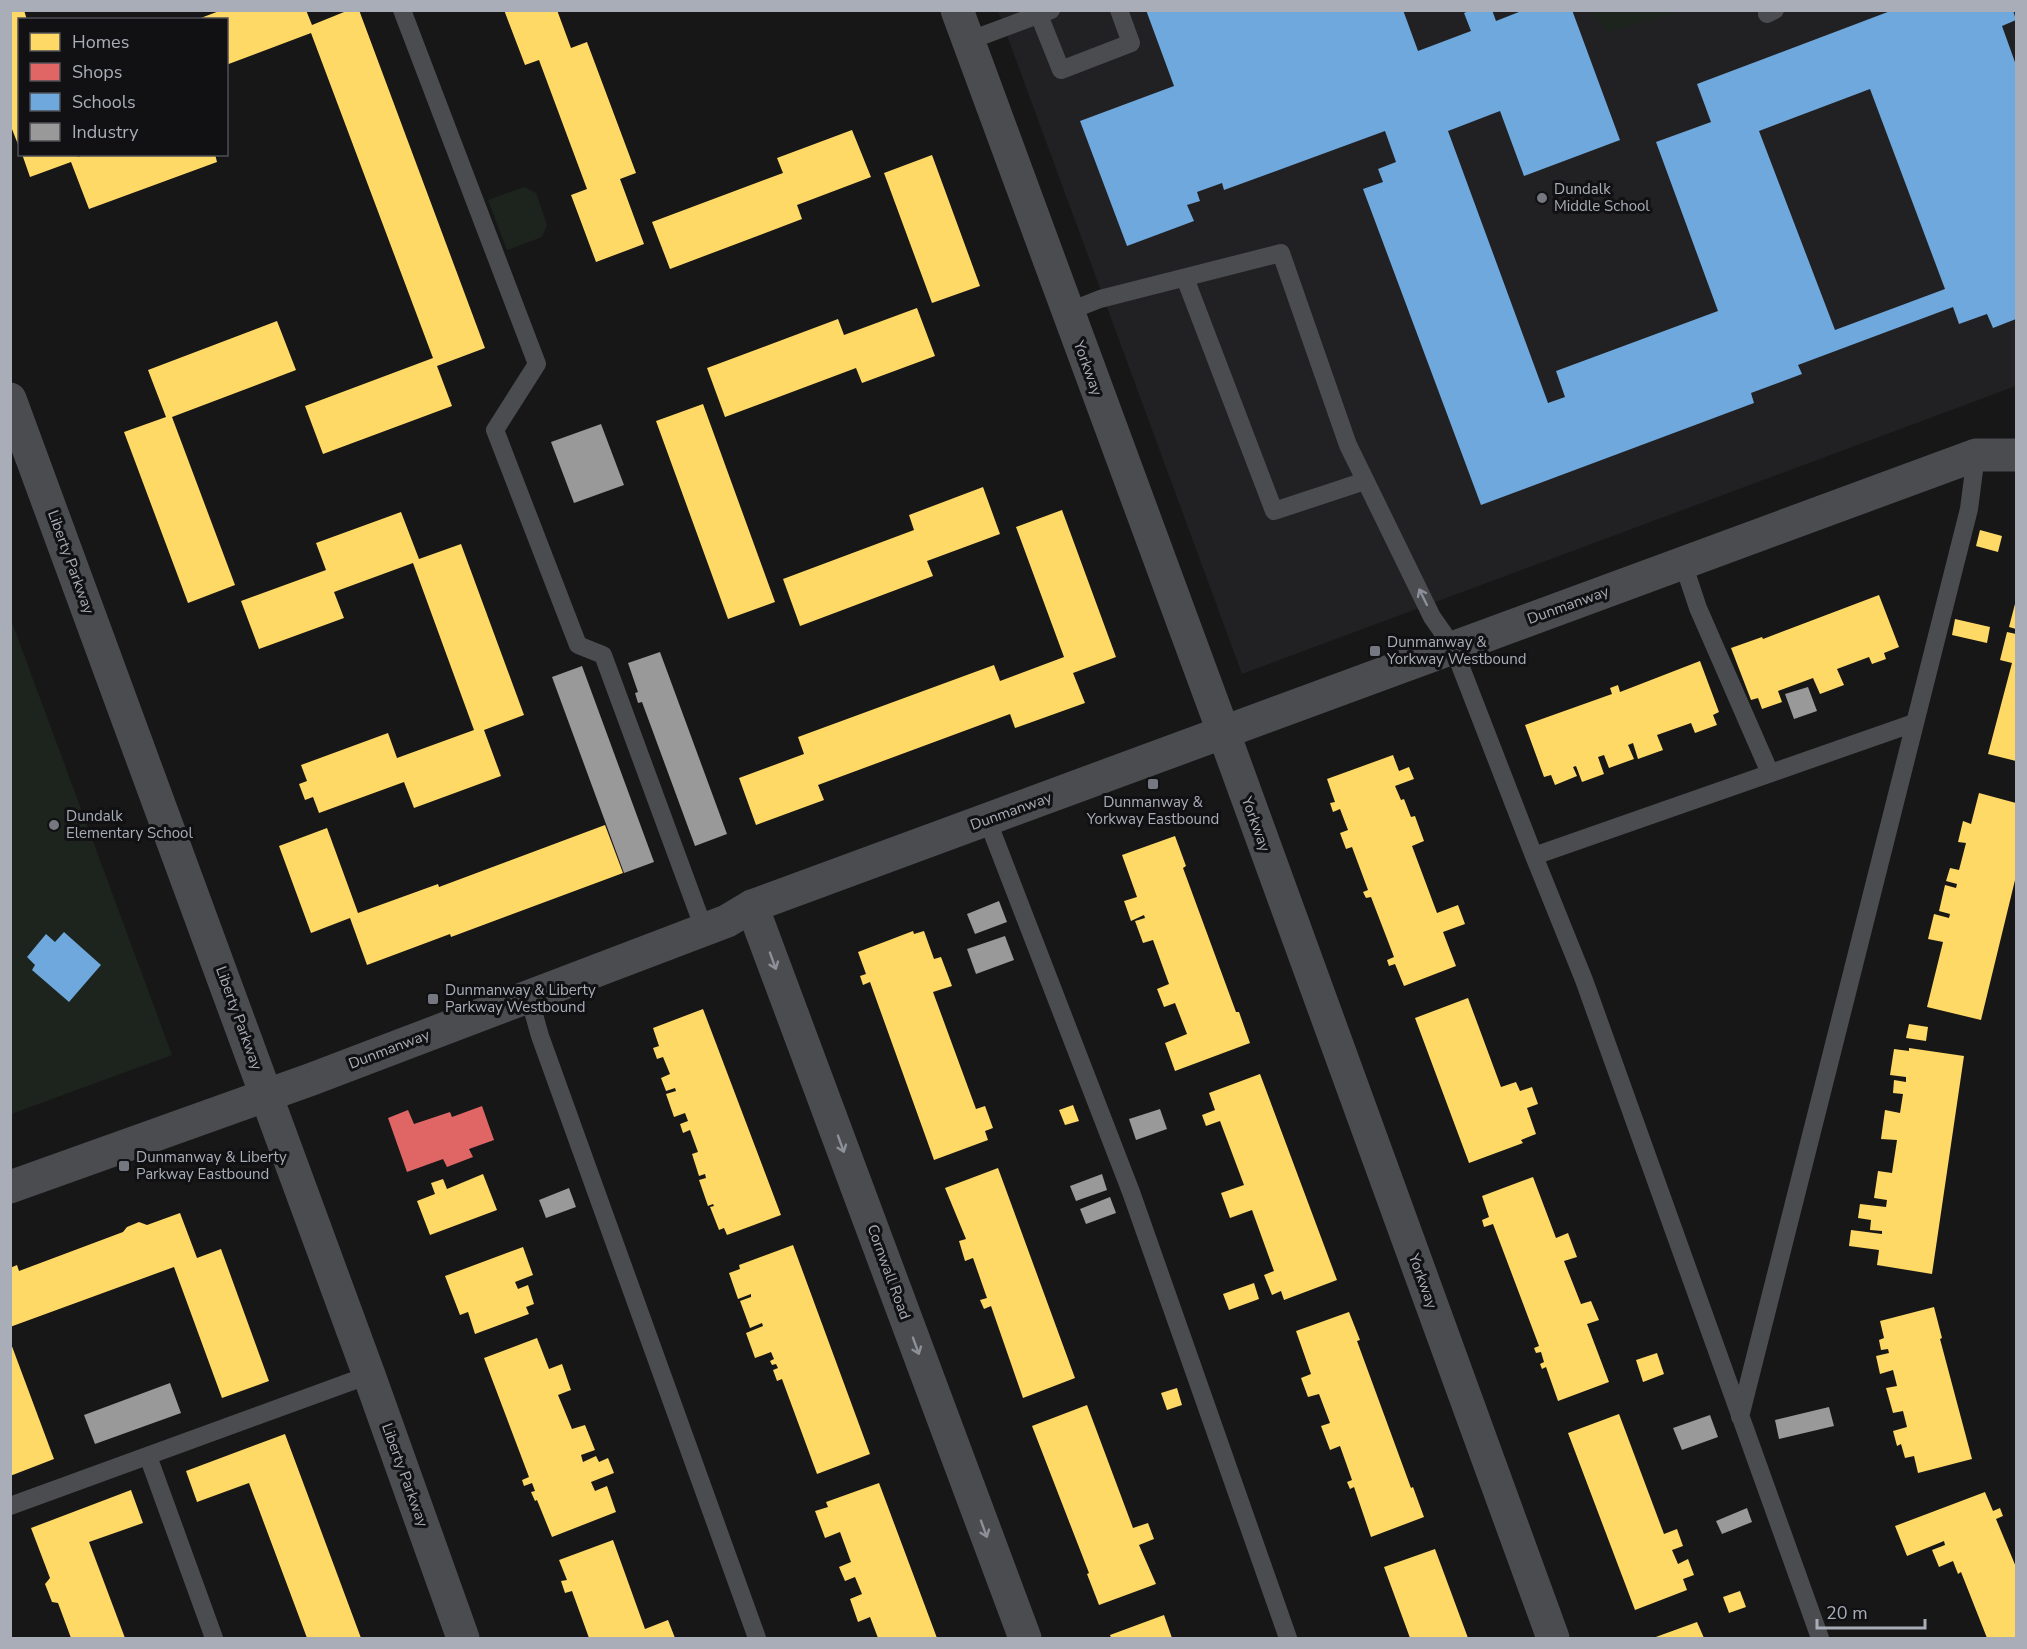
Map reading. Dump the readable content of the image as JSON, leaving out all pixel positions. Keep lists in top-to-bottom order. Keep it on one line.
{"streets":{"street":["Yorkway","Liberty Parkway","Dunmanway","Cornwall Road"]},"crossings":[["Yorkway","Dunmanway"],["Liberty Parkway","Dunmanway"],["Dunmanway","Cornwall Road"]],"one_way":["Cornwall Road"],"places":{"other":["Dundalk Middle School","Dundalk Elementary School"],"transit":["Dunmanway & Yorkway Westbound","Dunmanway & Yorkway Eastbound","Dunmanway & Liberty Parkway Westbound","Dunmanway & Liberty Parkway Eastbound"]},"legend":["Homes","Shops","Schools","Industry"],"scale_bar":"20 m"}
